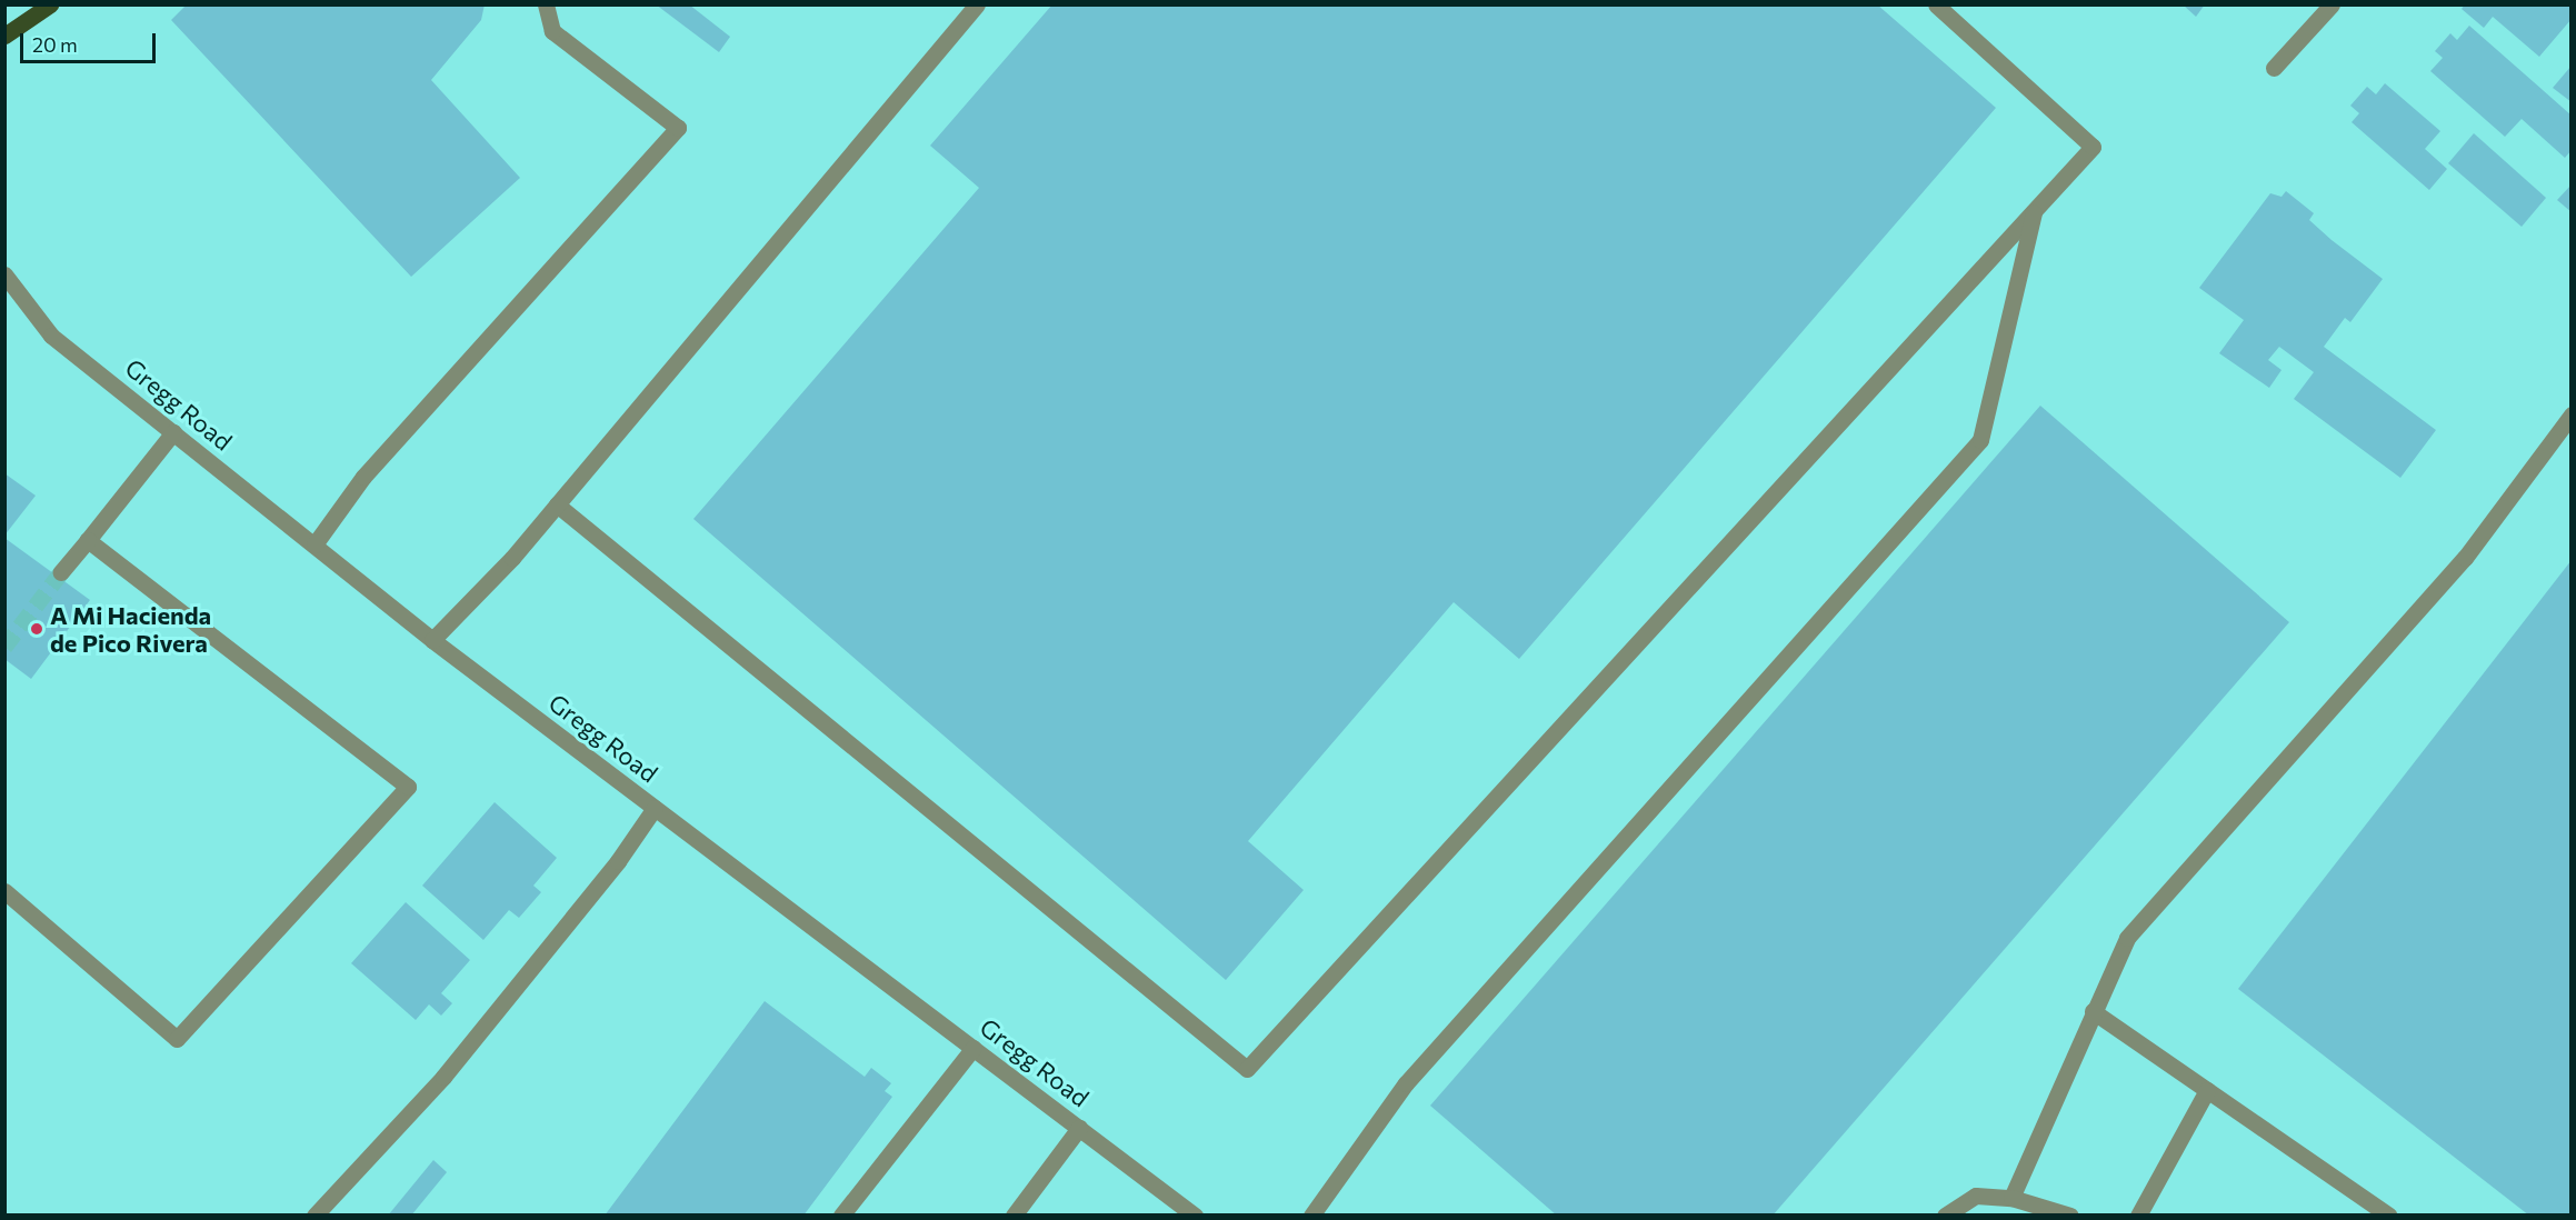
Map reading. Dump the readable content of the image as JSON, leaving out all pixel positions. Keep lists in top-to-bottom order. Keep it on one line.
{"streets":{"street":["Gregg Road"]},"places":["A Mi Hacienda de Pico Rivera"],"scale_bar":"20 m"}
